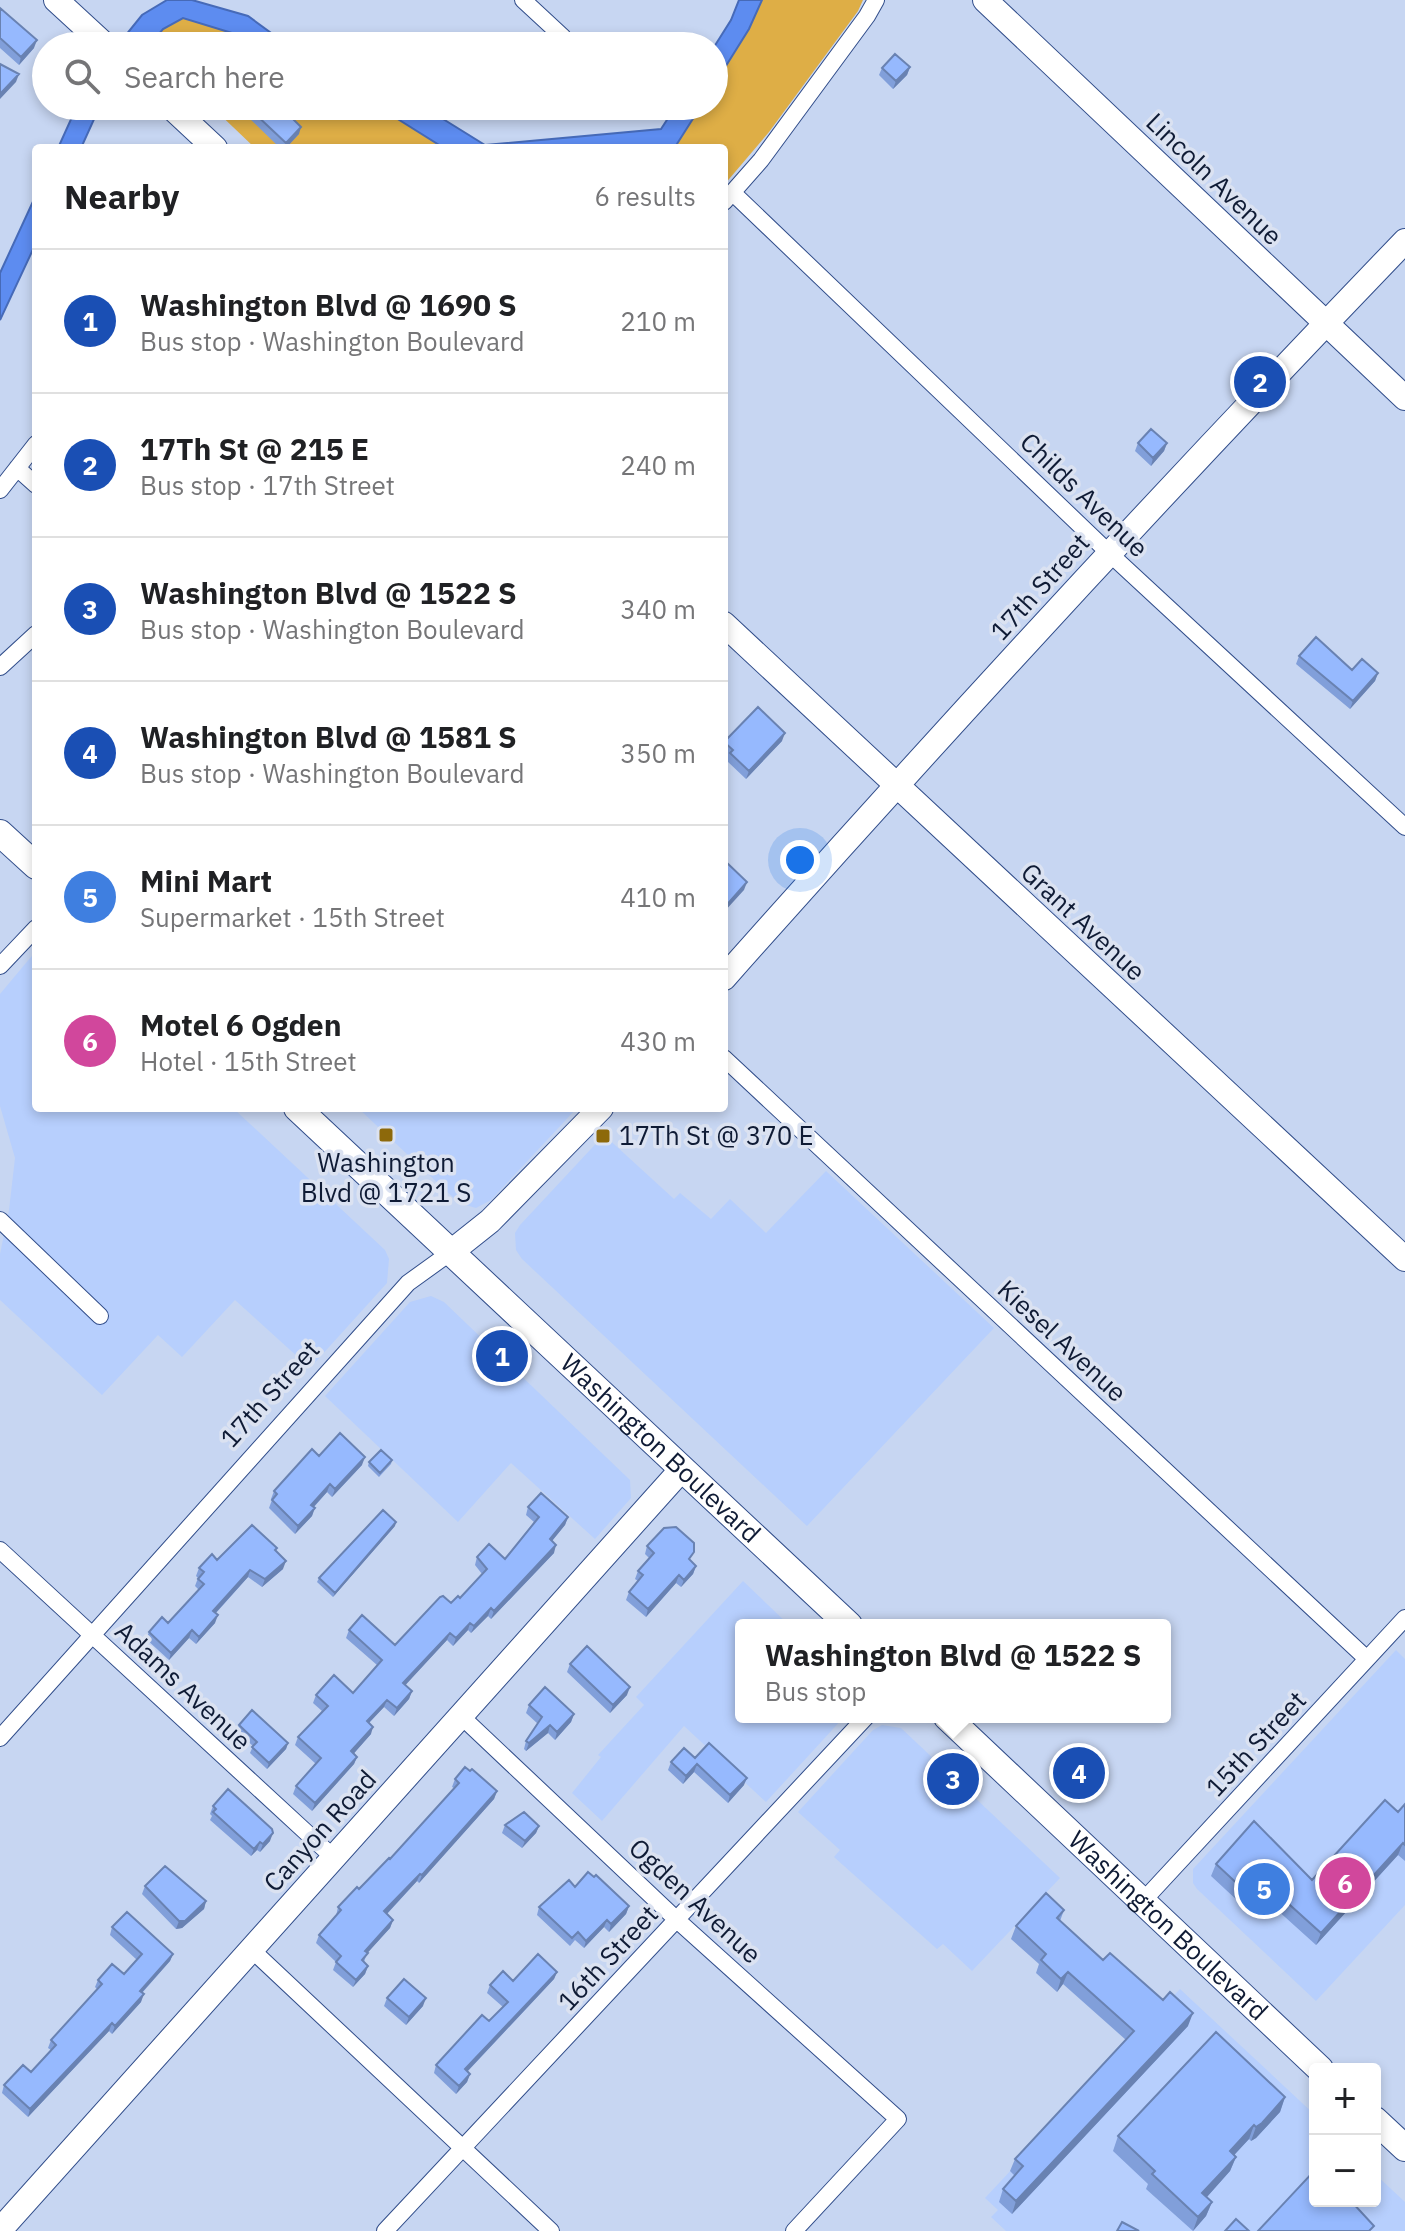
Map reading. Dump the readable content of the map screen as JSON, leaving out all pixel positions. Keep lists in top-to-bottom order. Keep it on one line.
{"streets":{"main road":["Washington Boulevard"],"street":["Lincoln Avenue","Childs Avenue","17th Street","Grant Avenue","Kiesel Avenue","Adams Avenue","15th Street","Canyon Road","Ogden Avenue","16th Street"]},"crossings":[["Lincoln Avenue","17th Street"],["Childs Avenue","17th Street"],["17th Street","Grant Avenue"],["17th Street","Washington Boulevard"],["17th Street","Adams Avenue"],["Kiesel Avenue","15th Street"],["Washington Boulevard","15th Street"],["Washington Boulevard","Canyon Road"],["Adams Avenue","Canyon Road"],["Canyon Road","Ogden Avenue"],["Ogden Avenue","16th Street"]],"places":{"transit":["Washington Blvd @ 1721 S","17Th St @ 370 E"]},"page":{"search":"Search here","heading":["Nearby","6 results"],"list":[{"mark":"1","name":"Washington Blvd @ 1690 S","note":"Bus stop · Washington Boulevard","value":"210 m"},{"mark":"2","name":"17Th St @ 215 E","note":"Bus stop · 17th Street","value":"240 m"},{"mark":"3","name":"Washington Blvd @ 1522 S","note":"Bus stop · Washington Boulevard","value":"340 m"},{"mark":"4","name":"Washington Blvd @ 1581 S","note":"Bus stop · Washington Boulevard","value":"350 m"},{"mark":"5","name":"Mini Mart","note":"Supermarket · 15th Street","value":"410 m"},{"mark":"6","name":"Motel 6 Ogden","note":"Hotel · 15th Street","value":"430 m"}],"pins":["2","1","4","3","6","5"],"popup":["Washington Blvd @ 1522 S","Bus stop"],"map_buttons":["+","−"]}}
